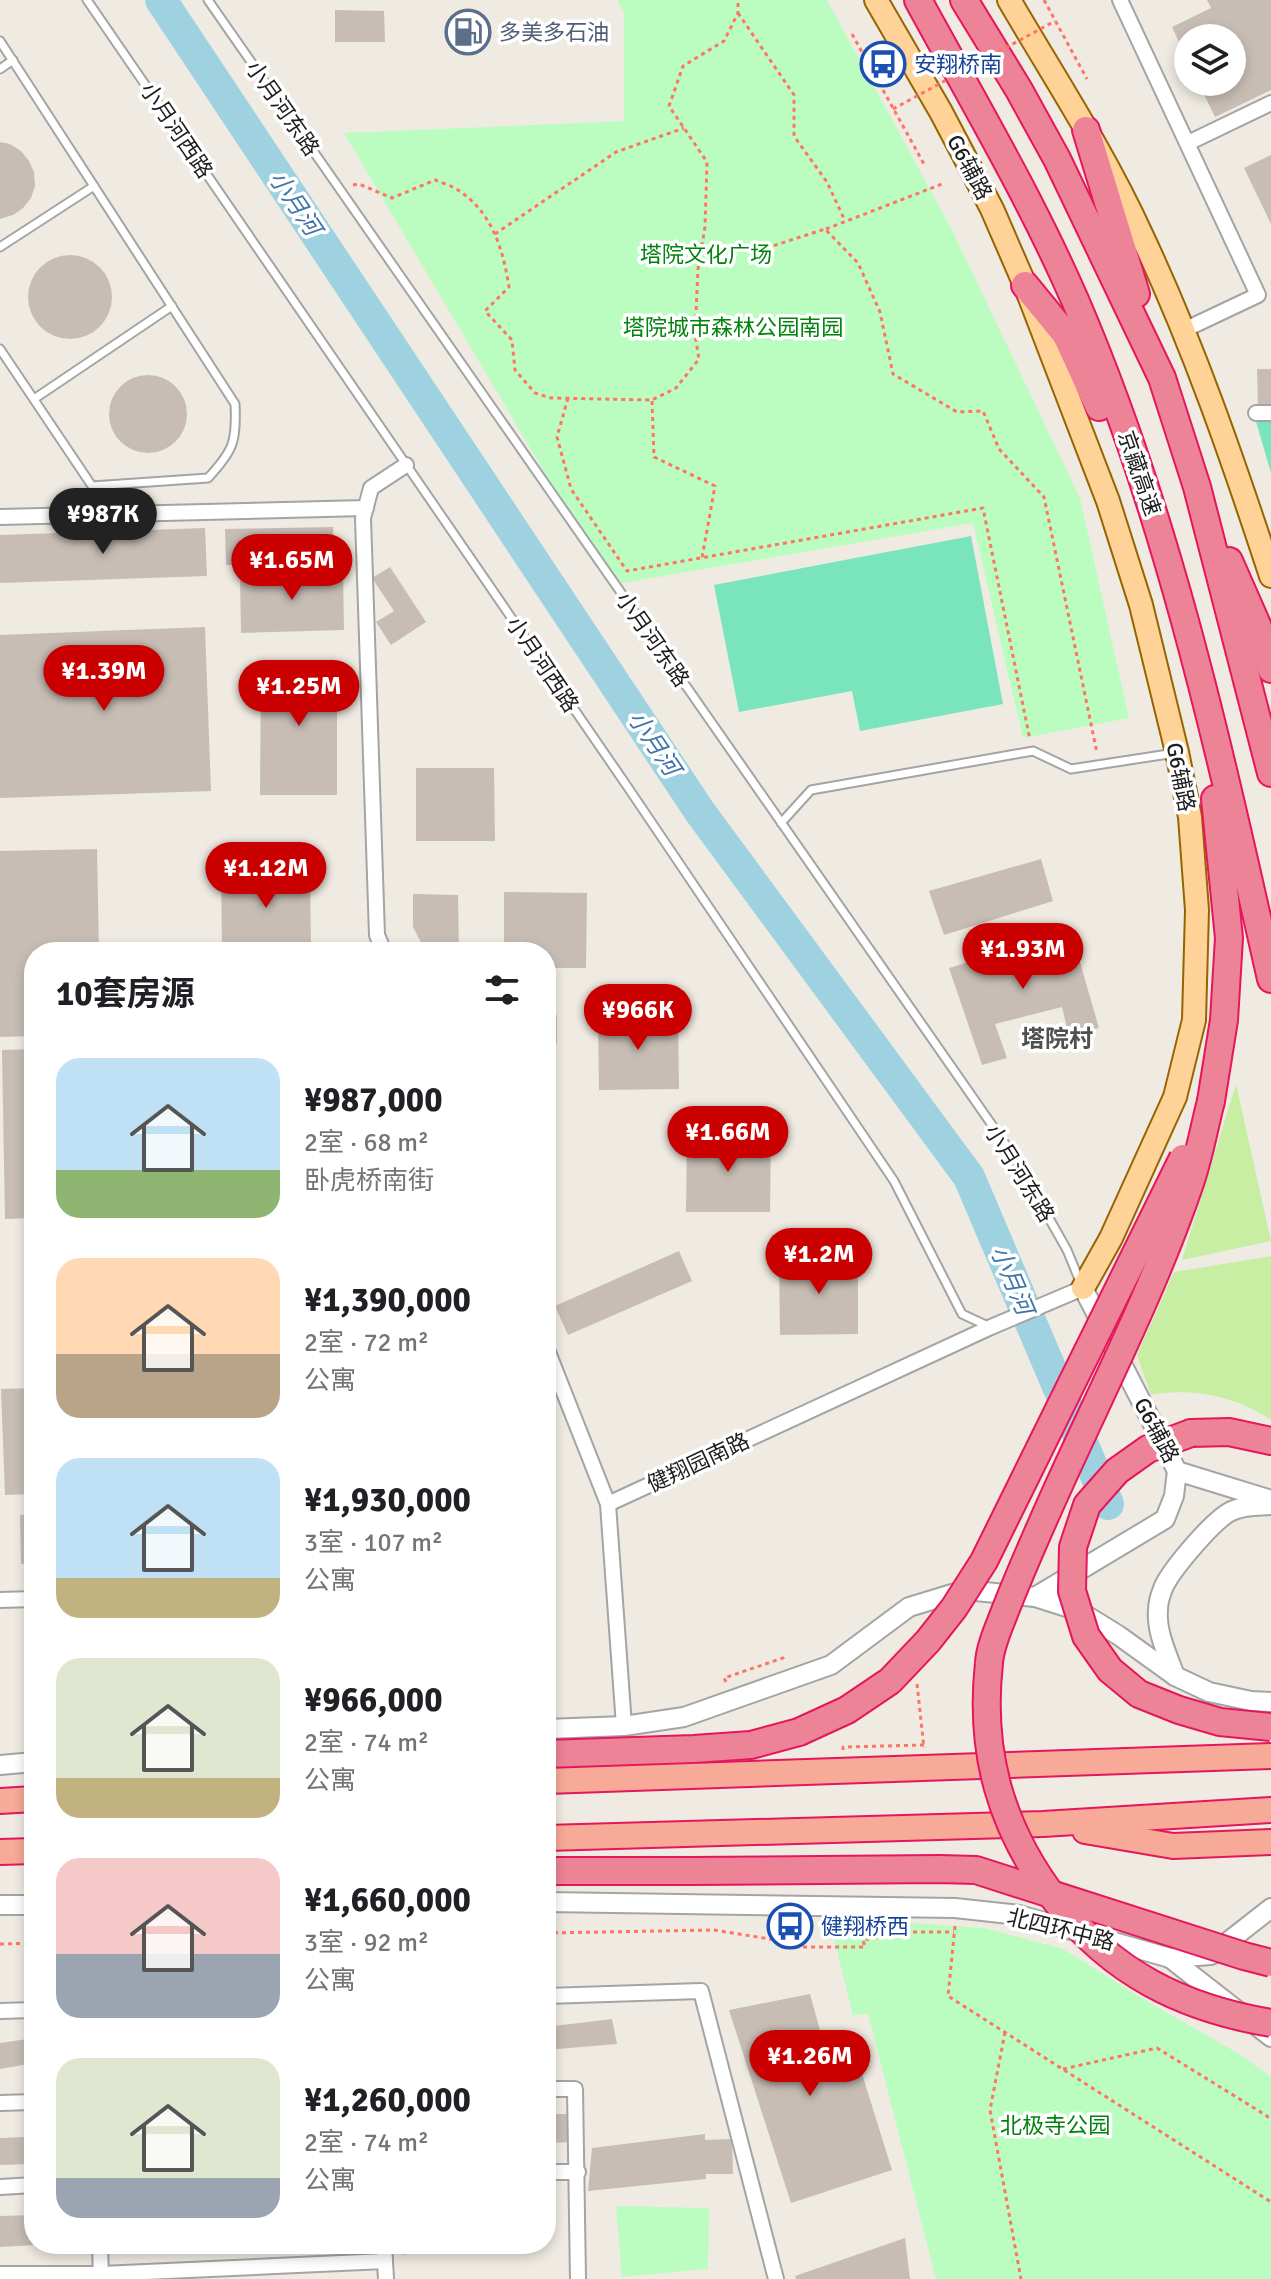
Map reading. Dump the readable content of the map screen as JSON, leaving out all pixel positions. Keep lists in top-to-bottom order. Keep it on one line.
{"streets":{"highway":["京藏高速"],"main road":["G6辅路"],"street":["健翔园南路","北四环中路"],"lane":["小月河东路","小月河西路"]},"crossings":[["小月河东路","G6辅路"],["小月河东路","健翔园南路"],["小月河西路","健翔园南路"],["G6辅路","健翔园南路"]],"districts":["塔院村"],"water":["小月河"],"parks":["塔院文化广场","塔院城市森林公园南园","北极寺公园"],"places":{"fuel station":["多美多石油"],"bus stop":["安翔桥南","健翔桥西"]},"page":{"price":["¥987K","¥1.65M","¥1.39M","¥1.25M","¥1.12M","¥1.93M","¥966K","¥1.66M","¥1.2M","¥1.26M"],"heading":"10套房源","list":[{"name":"¥987,000","note":"2室 · 68 m² · 卧虎桥南街"},{"name":"¥1,390,000","note":"2室 · 72 m² · 公寓"},{"name":"¥1,930,000","note":"3室 · 107 m² · 公寓"},{"name":"¥966,000","note":"2室 · 74 m² · 公寓"},{"name":"¥1,660,000","note":"3室 · 92 m² · 公寓"},{"name":"¥1,260,000","note":"2室 · 74 m² · 公寓"}]}}
